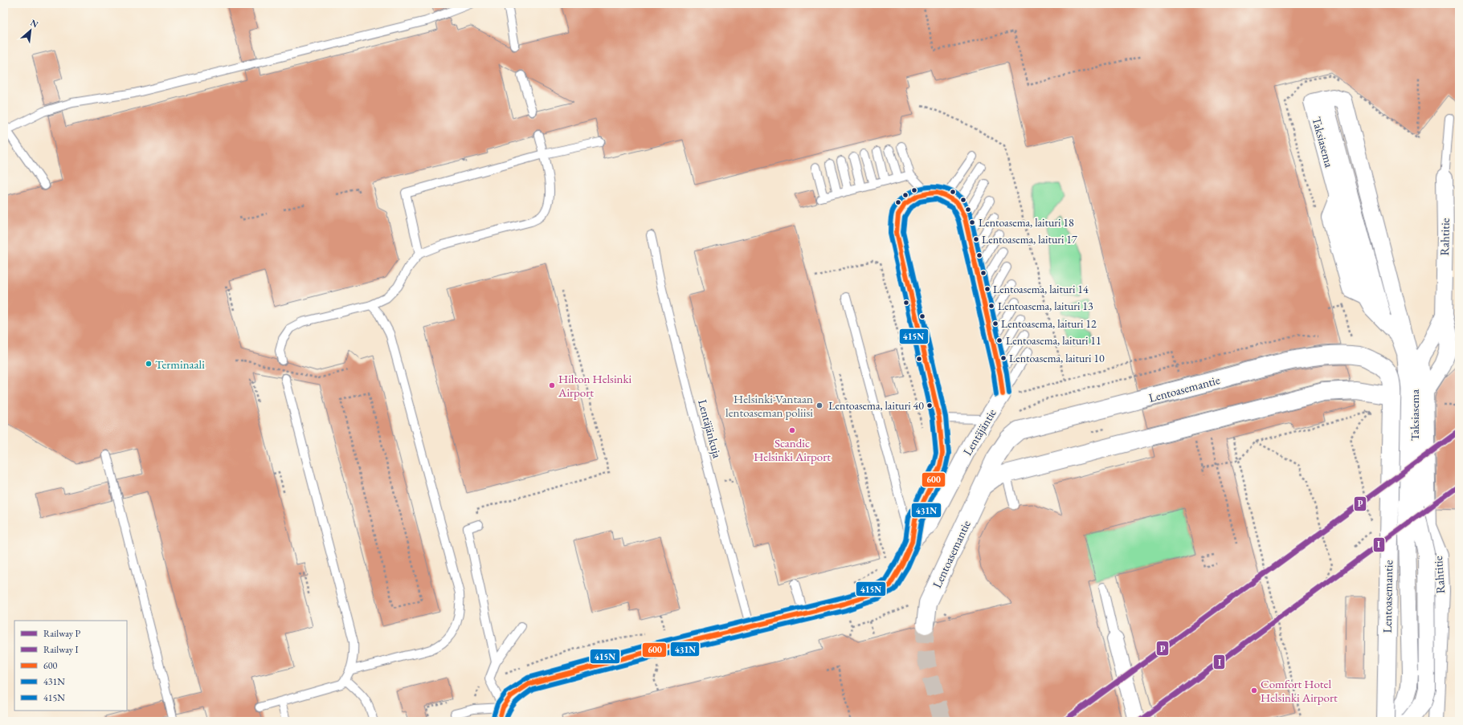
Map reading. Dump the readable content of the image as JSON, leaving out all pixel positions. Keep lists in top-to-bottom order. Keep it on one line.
{"streets":{"main road":["Lentoasemantie"],"street":["Taksiasema","Rahtitie","Lentäjäntie"],"lane":["Lentäjänkuja"]},"crossings":[["Lentäjänkuja","Lentäjäntie"]],"places":["Lentoasema, laituri 18","Lentoasema, laituri 17","Lentoasema, laituri 14","Lentoasema, laituri 13","Lentoasema, laituri 12","Lentoasema, laituri 11","Lentoasema, laituri 10","Terminaali","Hilton Helsinki Airport","Helsinki-Vantaan lentoaseman poliisi","Lentoasema, laituri 40","Scandic Helsinki Airport","Comfort Hotel Helsinki Airport"],"lines":["transit line 415N","transit line 600","transit line 431N","rail line P","rail line I"],"legend":["Railway P","Railway I","600","431N","415N"],"north":"top right"}
